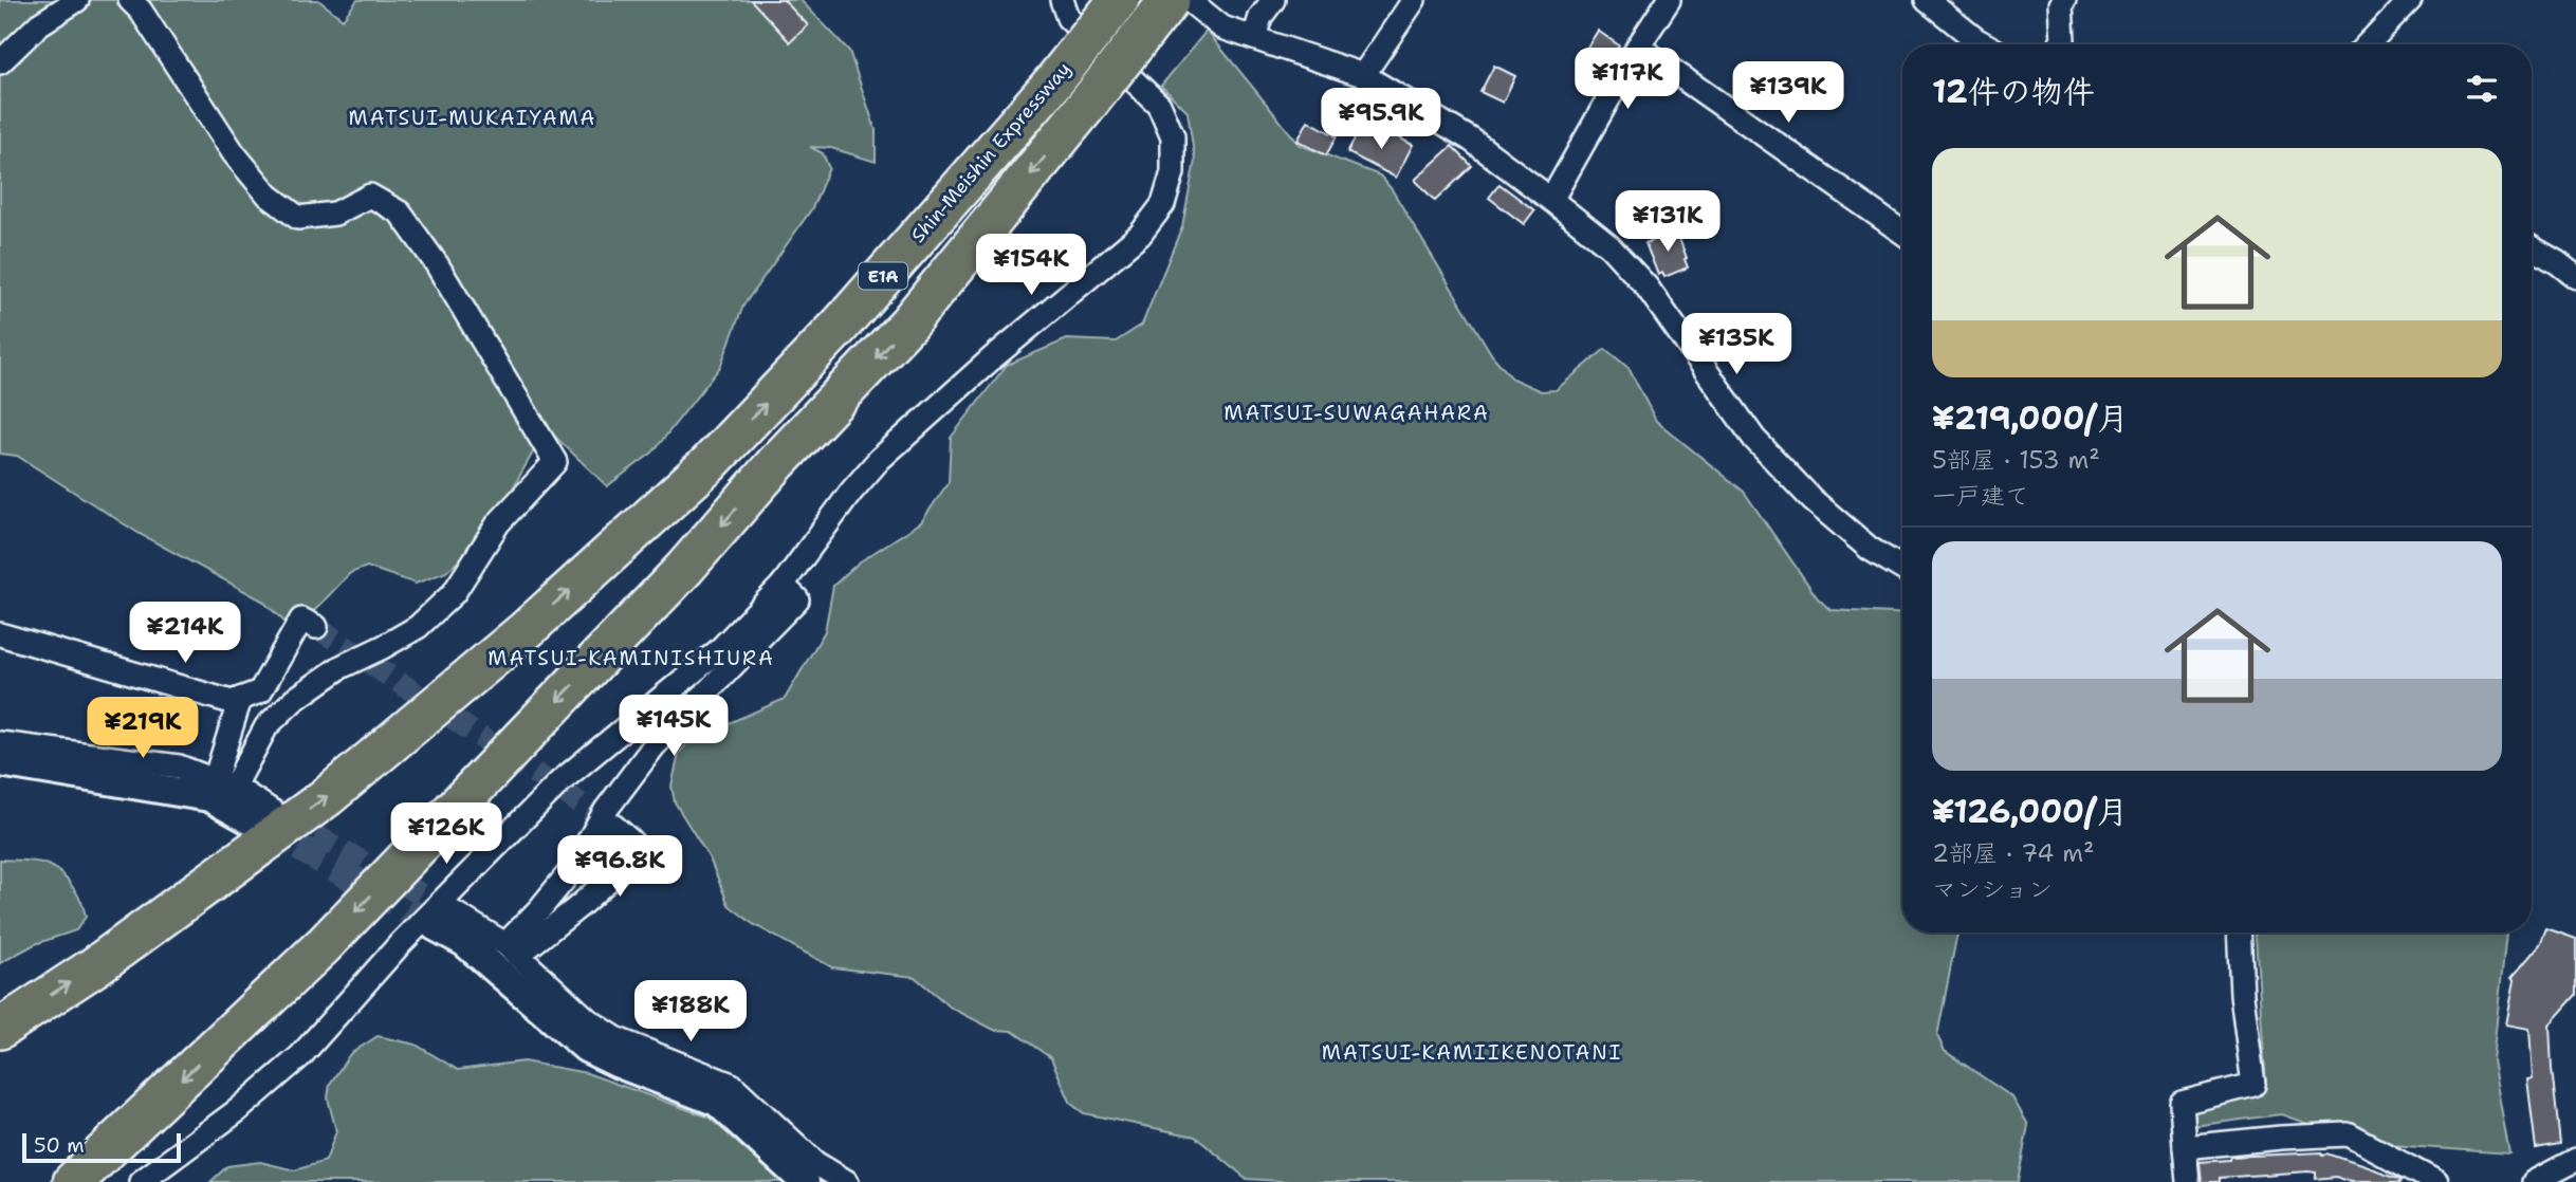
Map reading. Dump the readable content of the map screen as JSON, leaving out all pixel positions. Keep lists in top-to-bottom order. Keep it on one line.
{"streets":{"highway":["Shin-Meishin Expressway","E1A"]},"districts":["MATSUI-MUKAIYAMA","MATSUI-SUWAGAHARA","MATSUI-KAMINISHIURA","MATSUI-KAMIIKENOTANI"],"scale_bar":"50 m","page":{"heading":"12件の物件","price":["¥117K","¥139K","¥95.9K","¥131K","¥154K","¥135K","¥214K","¥145K","¥219K","¥126K","¥96.8K","¥188K"],"list":[{"name":"¥219,000/月","note":"5部屋 · 153 m² · 一戸建て"},{"name":"¥126,000/月","note":"2部屋 · 74 m² · マンション"}],"scale":"50 m"}}
